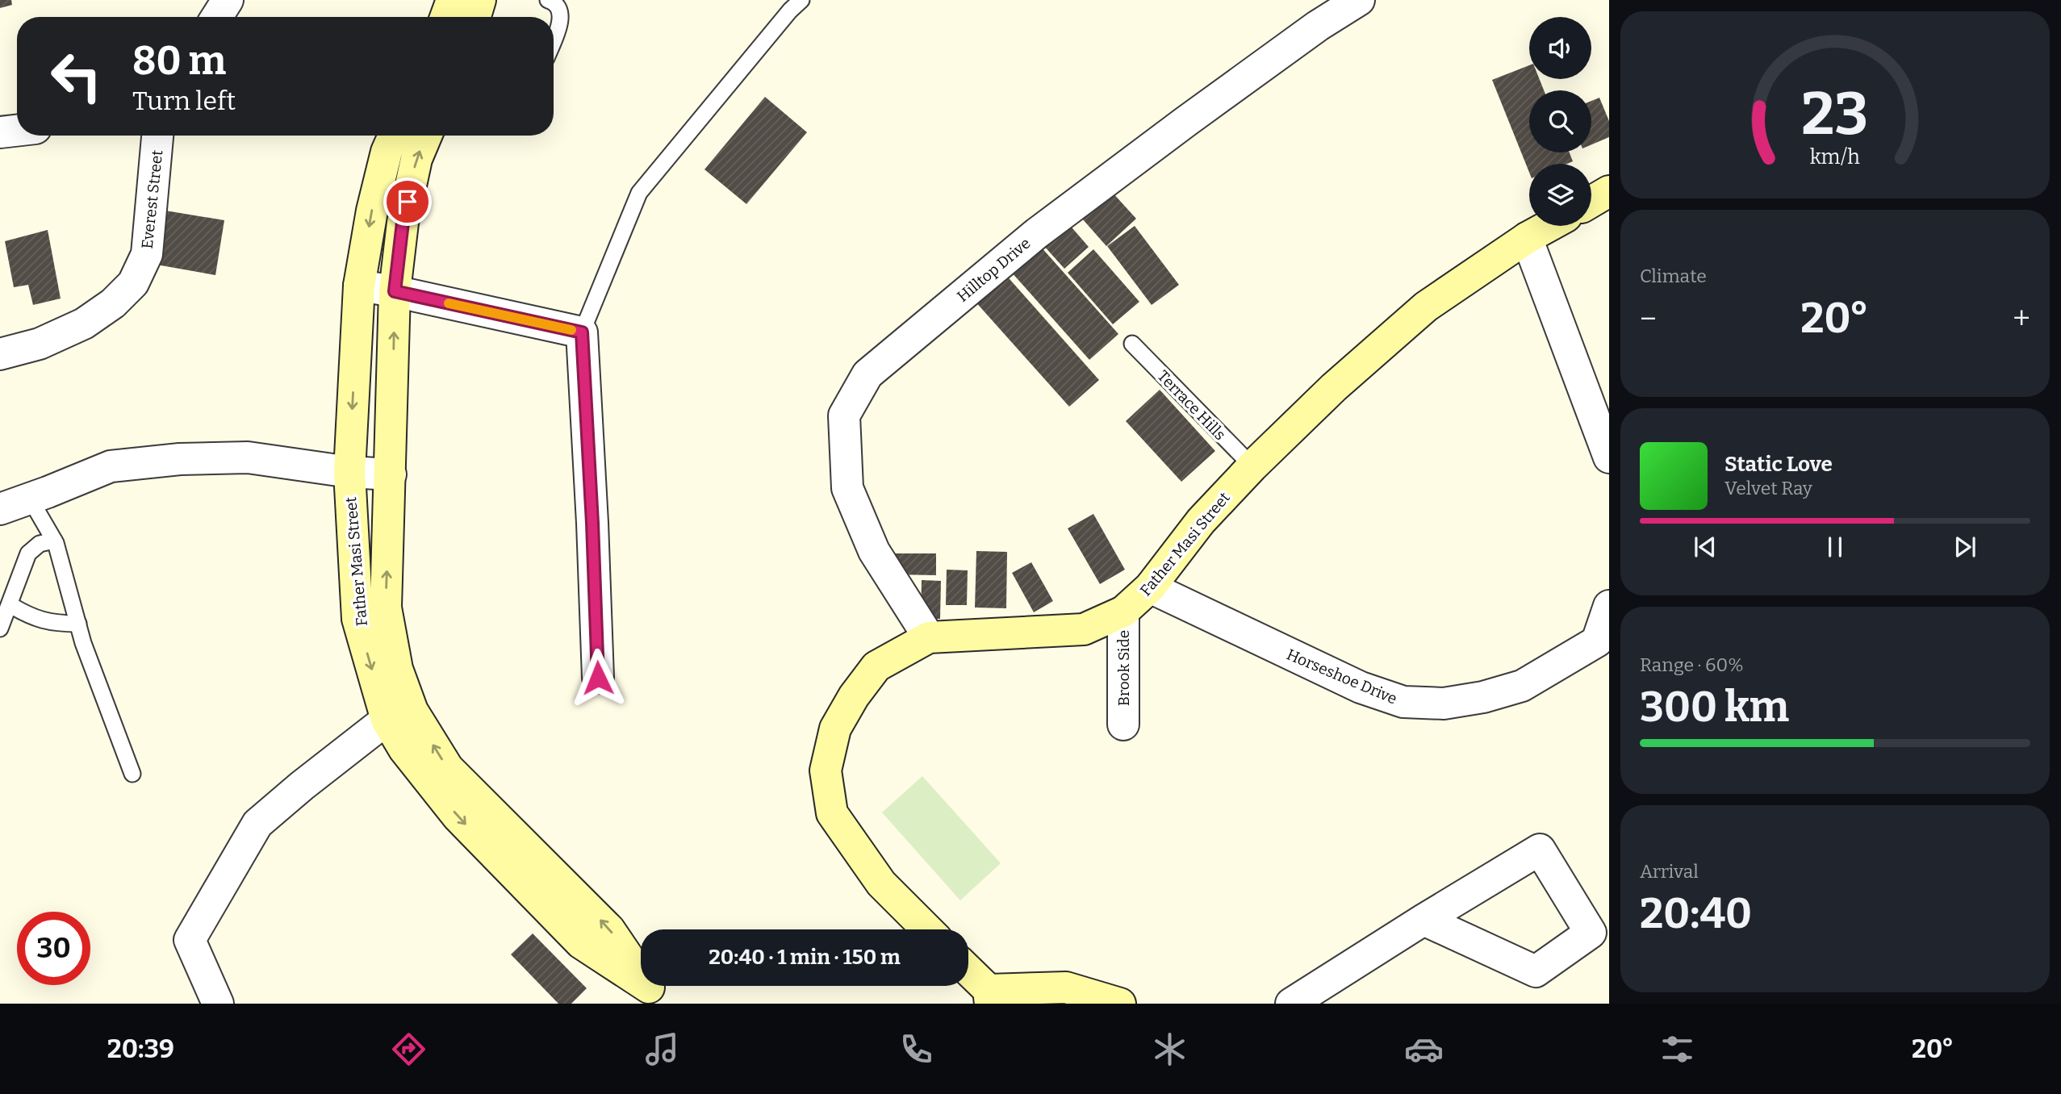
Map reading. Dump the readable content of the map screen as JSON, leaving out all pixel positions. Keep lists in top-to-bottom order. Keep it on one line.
{"streets":{"street":["Everest Street","Hilltop Drive","Father Masi Street","Brook Side","Horseshoe Drive"],"lane":["Terrace Hills"]},"crossings":[["Hilltop Drive","Father Masi Street"],["Terrace Hills","Father Masi Street"],["Father Masi Street","Brook Side"],["Father Masi Street","Horseshoe Drive"]],"page":{"turn":["80 m","Turn left"],"tile":["Climate",["Range · 60%","300 km"],["Arrival","20:40"]],"heat":["−","20°","+"],"song":["Static Love","Velvet Ray"],"limit":"30","trip":"20:40 · 1 min · 150 m","tabs":["20:39","20°"],"gauge":["23","km/h"]}}
